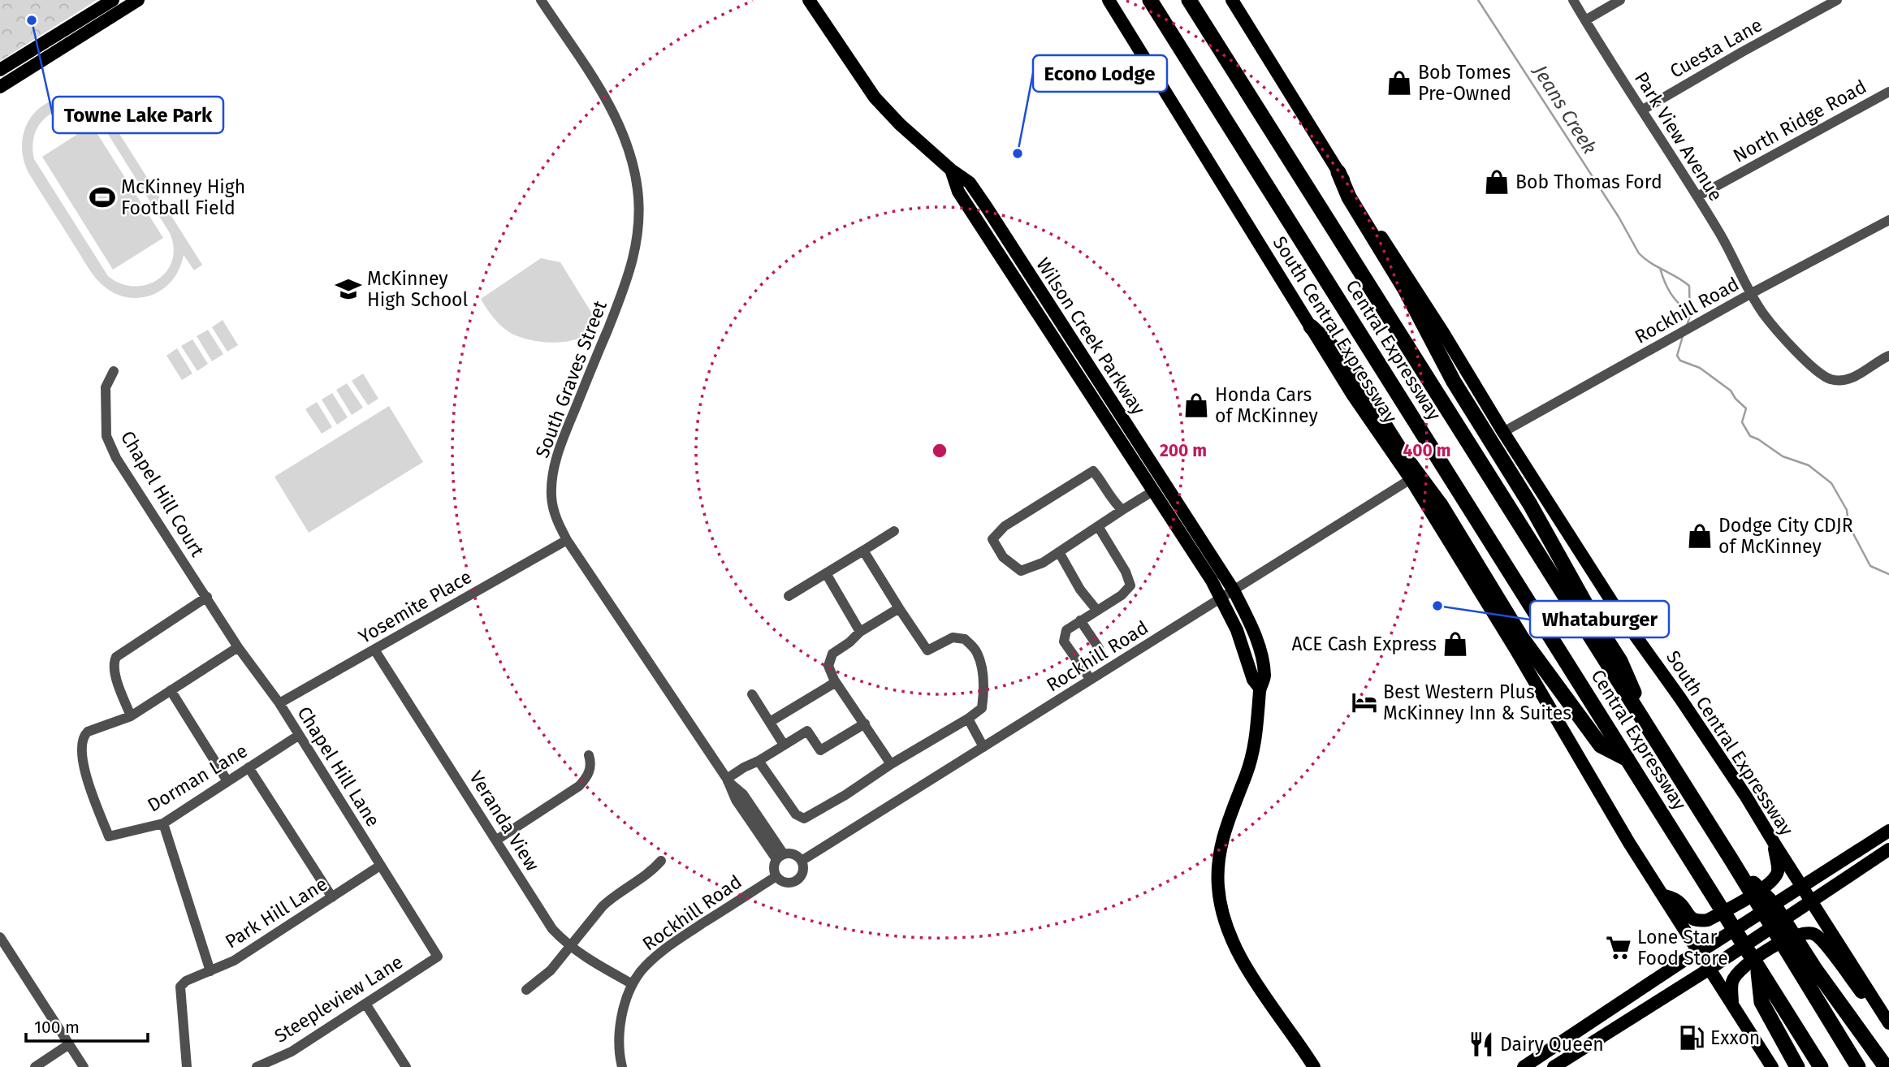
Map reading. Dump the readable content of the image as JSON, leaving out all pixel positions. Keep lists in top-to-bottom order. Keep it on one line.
{"streets":{"highway":["Central Expressway"],"main road":["South Central Expressway","Wilson Creek Parkway"],"street":["Cuesta Lane","North Ridge Road","Park View Avenue","Rockhill Road","South Graves Street","Chapel Hill Court","Yosemite Place","Chapel Hill Lane","Dorman Lane","Veranda View","Park Hill Lane","Steepleview Lane"]},"crossings":[["Cuesta Lane","Park View Avenue"],["North Ridge Road","Park View Avenue"],["Park View Avenue","Rockhill Road"],["Rockhill Road","South Central Expressway"],["Rockhill Road","Wilson Creek Parkway"],["Rockhill Road","South Graves Street"],["Rockhill Road","Veranda View"],["South Graves Street","Yosemite Place"],["Chapel Hill Court","Chapel Hill Lane"],["Yosemite Place","Chapel Hill Lane"],["Yosemite Place","Veranda View"],["Chapel Hill Lane","Dorman Lane"],["Chapel Hill Lane","Park Hill Lane"],["Chapel Hill Lane","Steepleview Lane"]],"water":["Jeans Creek"],"places":{"other":["Towne Lake Park","Econo Lodge","Whataburger"],"shop":["Bob Tomes Pre-Owned","Bob Thomas Ford","Honda Cars of McKinney","Dodge City CDJR of McKinney","ACE Cash Express"],"sports":["McKinney High Football Field"],"school or university":["McKinney High School"],"hotel":["Best Western Plus McKinney Inn & Suites"],"supermarket":["Lone Star Food Store"],"fuel station":["Exxon"],"restaurant":["Dairy Queen"]},"scale_bar":"100 m","rings":["200 m","400 m"]}
